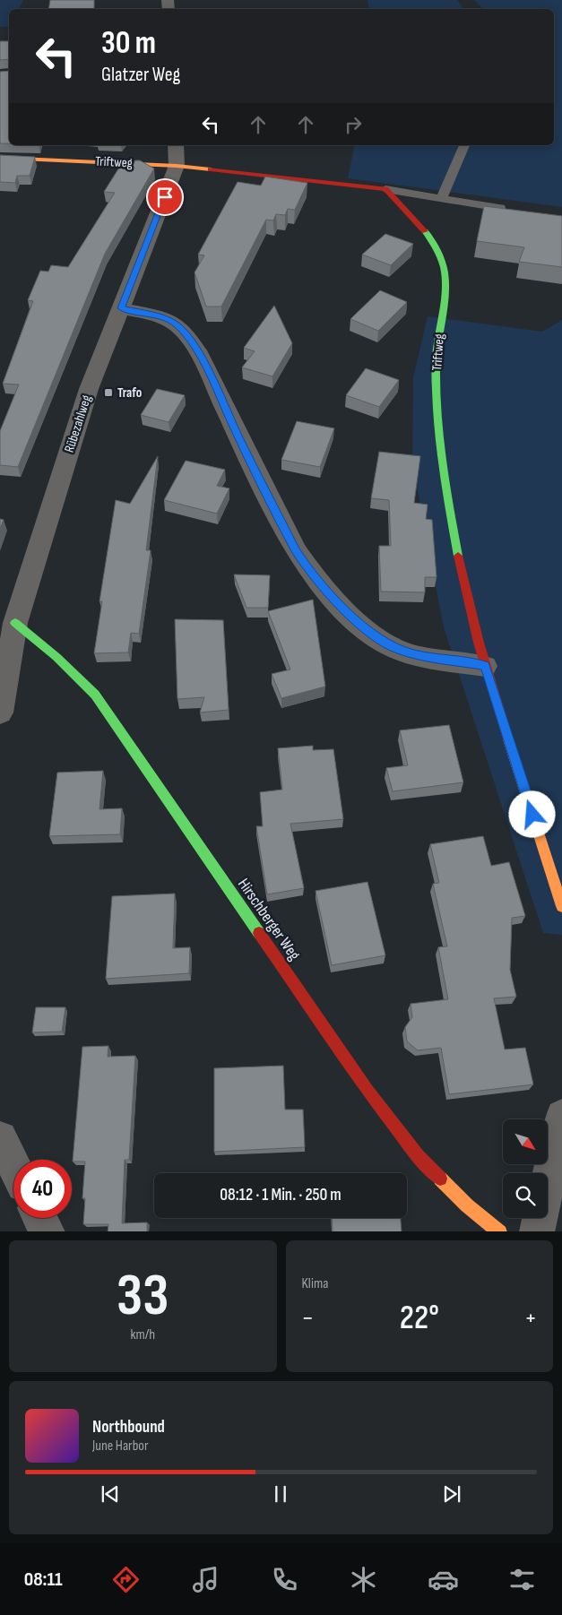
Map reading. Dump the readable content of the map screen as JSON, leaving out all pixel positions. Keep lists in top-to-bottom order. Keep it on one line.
{"streets":{"street":["Triftweg","Rübezahlweg","Hirschberger Weg"]},"crossings":[["Triftweg","Rübezahlweg"],["Rübezahlweg","Hirschberger Weg"]],"places":{"transit":["Trafo"]},"north":"bottom right","page":{"turn":["30 m","Glatzer Weg"],"limit":"40","trip":"08:12 · 1 Min. · 250 m","tile":[["33","km/h"],"Klima"],"heat":["−","22°","+"],"song":["Northbound","June Harbor"],"tabs":"08:11"}}
